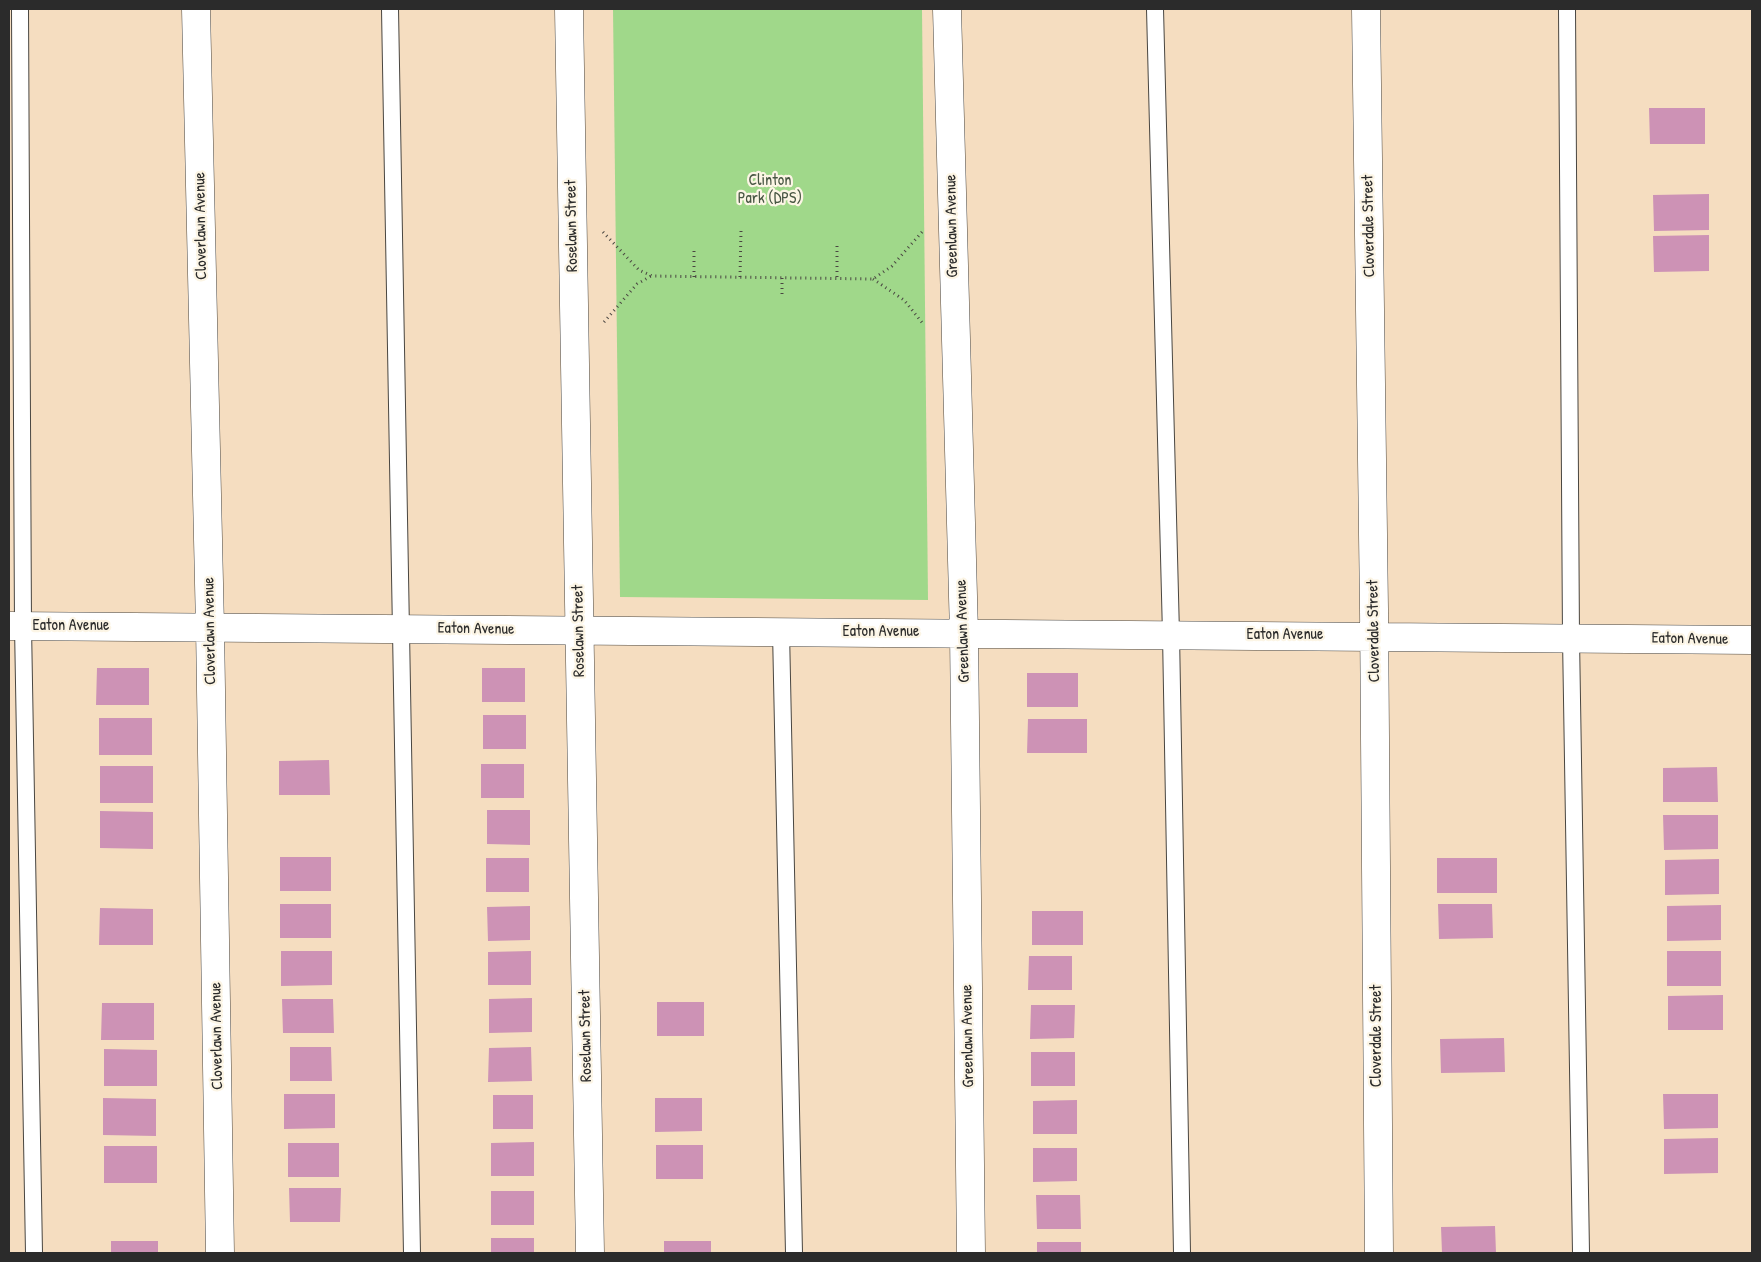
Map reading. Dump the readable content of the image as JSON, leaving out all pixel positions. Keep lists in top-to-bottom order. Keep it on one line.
{"streets":{"street":["Cloverlawn Avenue","Roselawn Street","Greenlawn Avenue","Cloverdale Street","Eaton Avenue"]},"crossings":[["Cloverlawn Avenue","Eaton Avenue"],["Roselawn Street","Eaton Avenue"],["Greenlawn Avenue","Eaton Avenue"],["Cloverdale Street","Eaton Avenue"]],"parks":["Clinton Park (DPS)"]}
